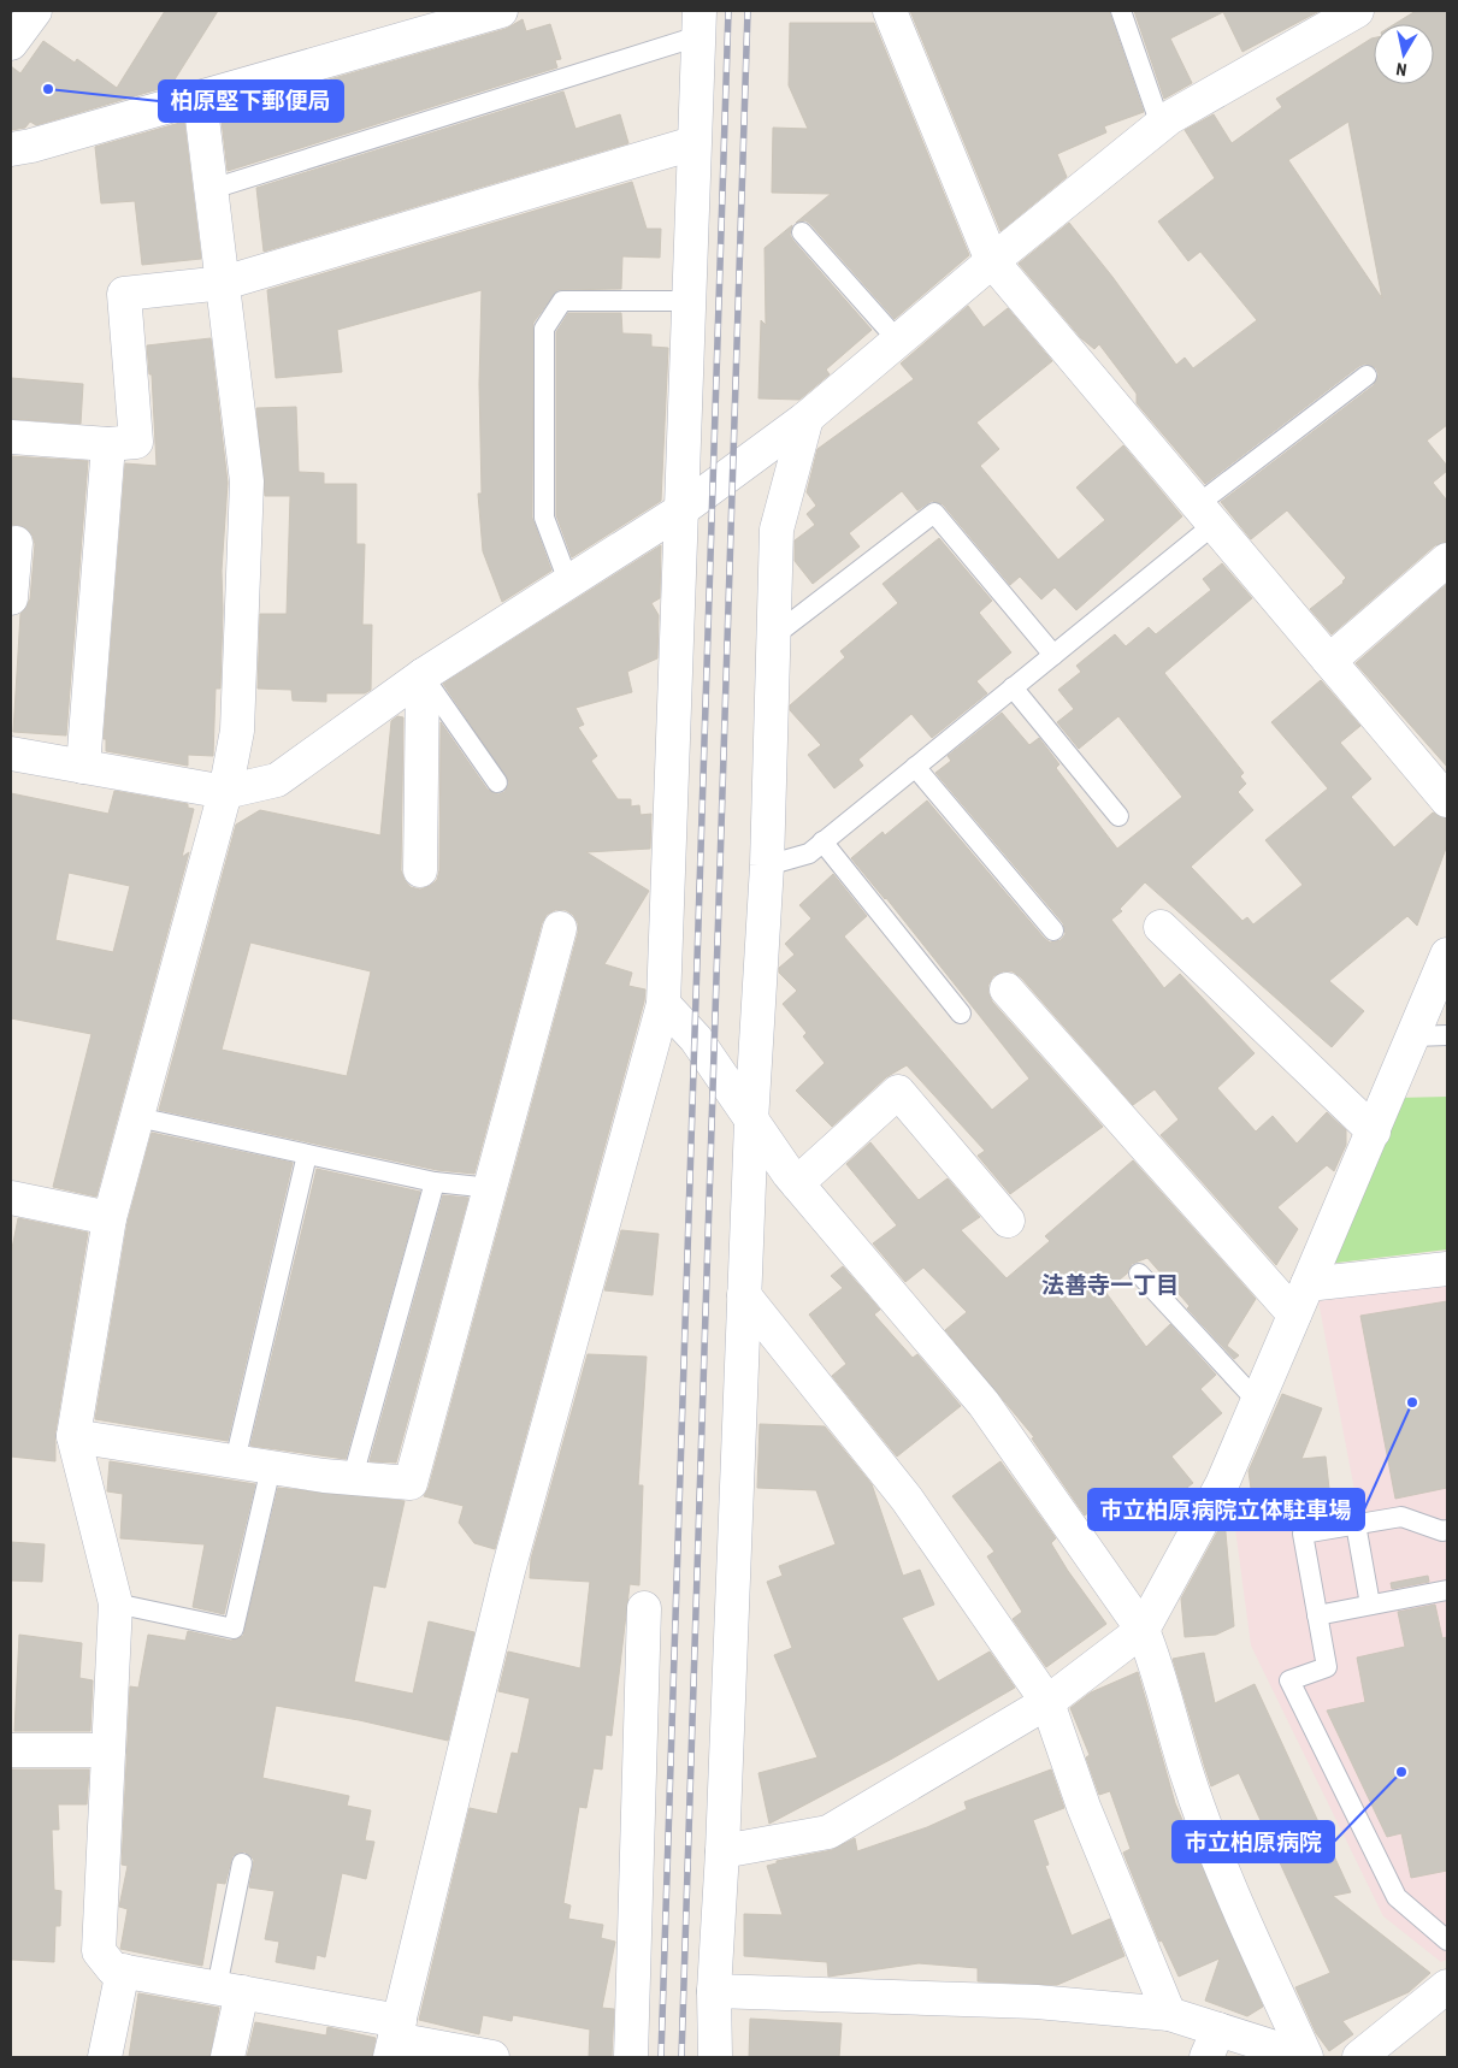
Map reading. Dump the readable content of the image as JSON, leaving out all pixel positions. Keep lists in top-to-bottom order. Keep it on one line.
{"districts":["法善寺一丁目"],"places":["柏原堅下郵便局","市立柏原病院立体駐車場","市立柏原病院"],"north":"bottom"}
